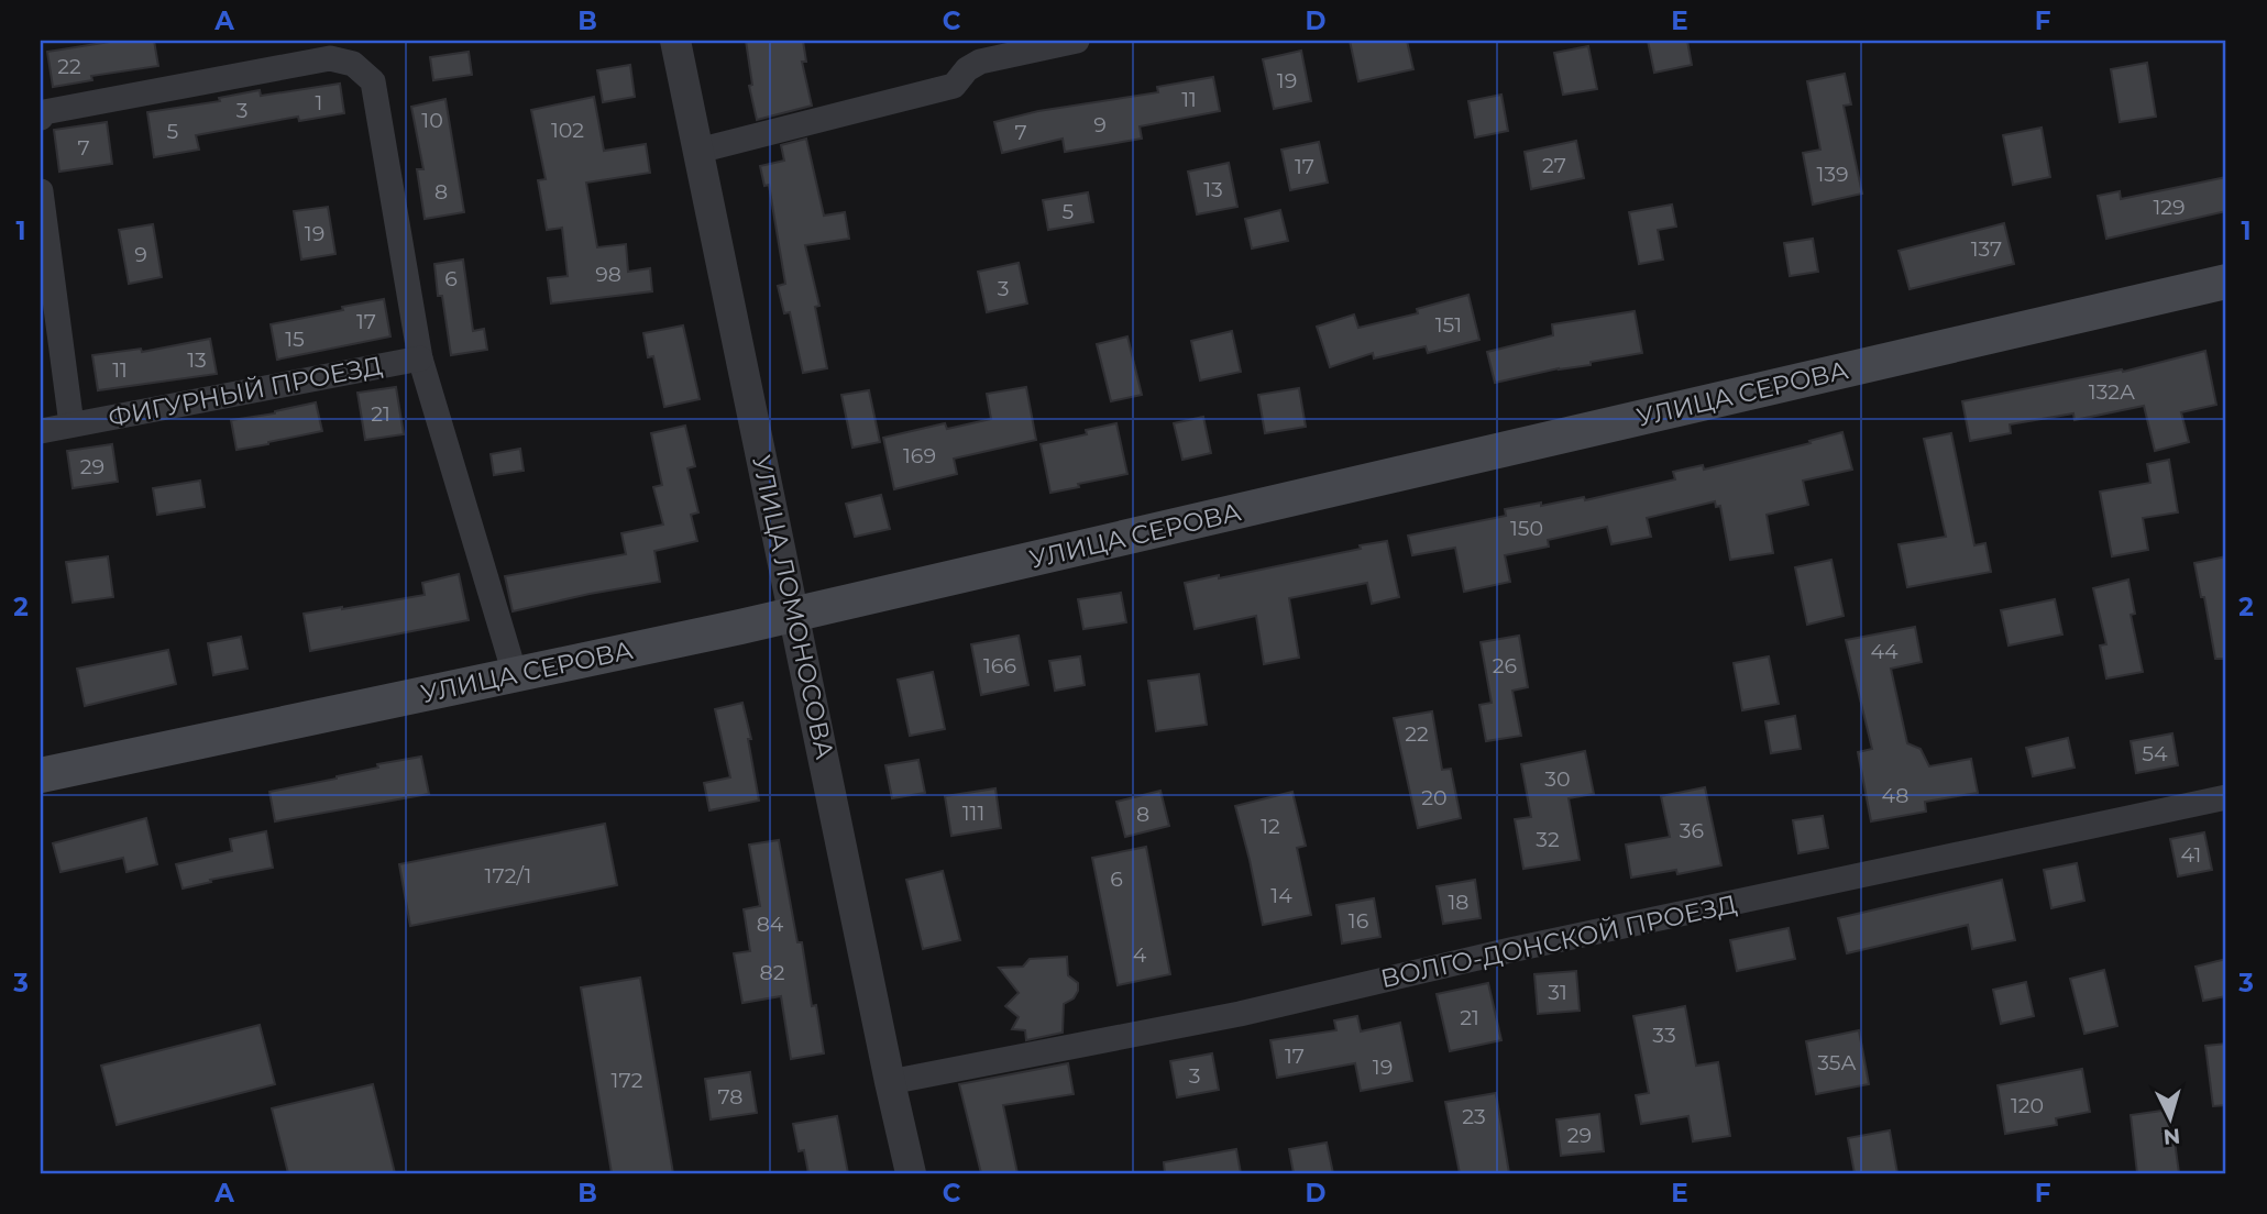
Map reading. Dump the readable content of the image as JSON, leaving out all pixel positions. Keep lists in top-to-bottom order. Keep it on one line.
{"streets":{"main road":["УЛИЦА СЕРОВА"],"street":["ФИГУРНЫЙ ПРОЕЗД","УЛИЦА ЛОМОНОСОВА","ВОЛГО-ДОНСКОЙ ПРОЕЗД"]},"crossings":[["УЛИЦА СЕРОВА","УЛИЦА ЛОМОНОСОВА"],["УЛИЦА ЛОМОНОСОВА","ВОЛГО-ДОНСКОЙ ПРОЕЗД"]],"house_numbers":["22","19","11","1","3","10","9","102","5","7","7","27","17","139","13","8","129","5","19","137","9","98","6","3","17","151","15","13","11","132А","21","169","29","150","44","166","26","22","54","30","48","20","111","8","12","36","32","41","172/1","6","14","18","16","84","4","82","31","21","33","17","35А","19","3","172","78","120","23","29"],"north":"bottom","grid":{"columns":["A","B","C","D","E","F"],"rows":["1","2","3"]}}
